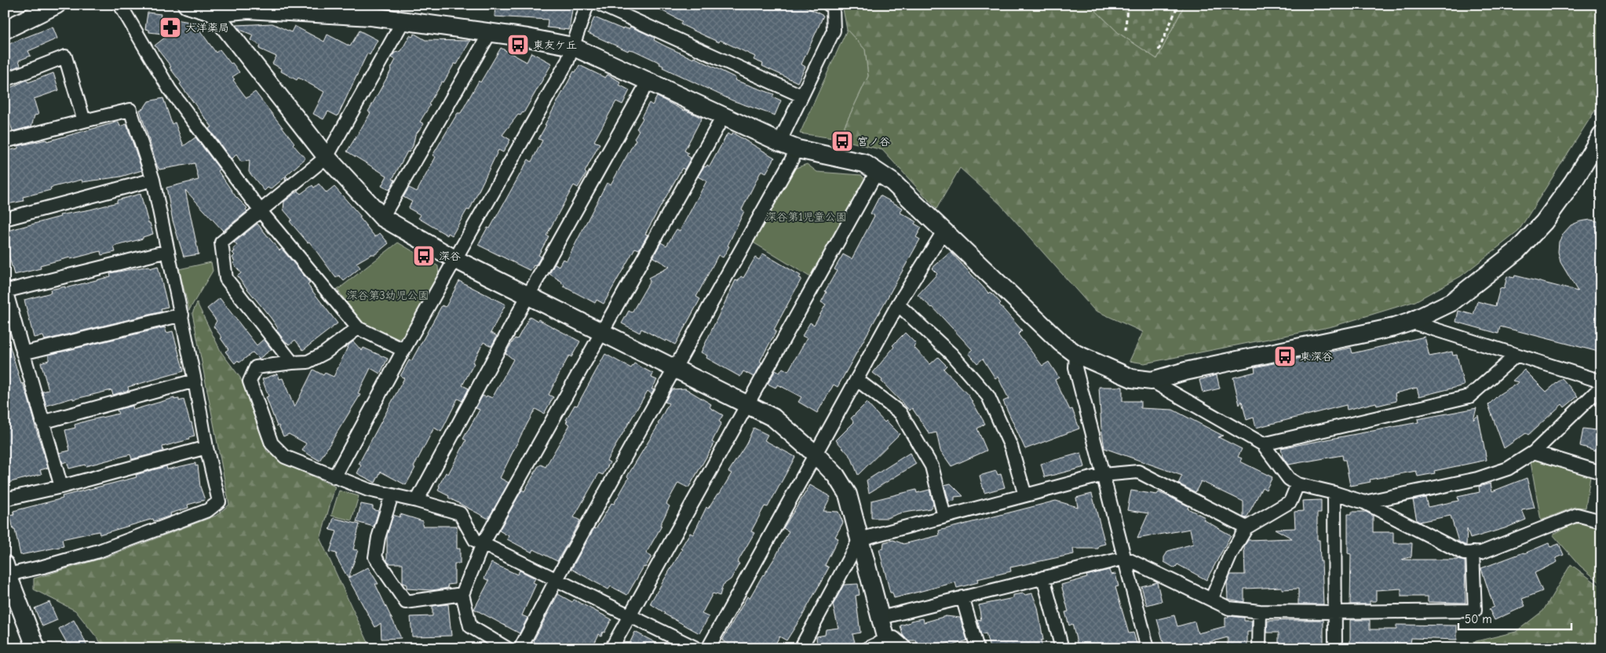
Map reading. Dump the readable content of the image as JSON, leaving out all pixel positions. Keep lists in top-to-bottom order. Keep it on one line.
{"parks":["深谷第1児童公園","深谷第3幼児公園"],"places":{"pharmacy":["大洋薬局"],"bus stop":["東友ケ丘","宮ノ谷","深谷","東深谷"]},"scale_bar":"50 m"}
